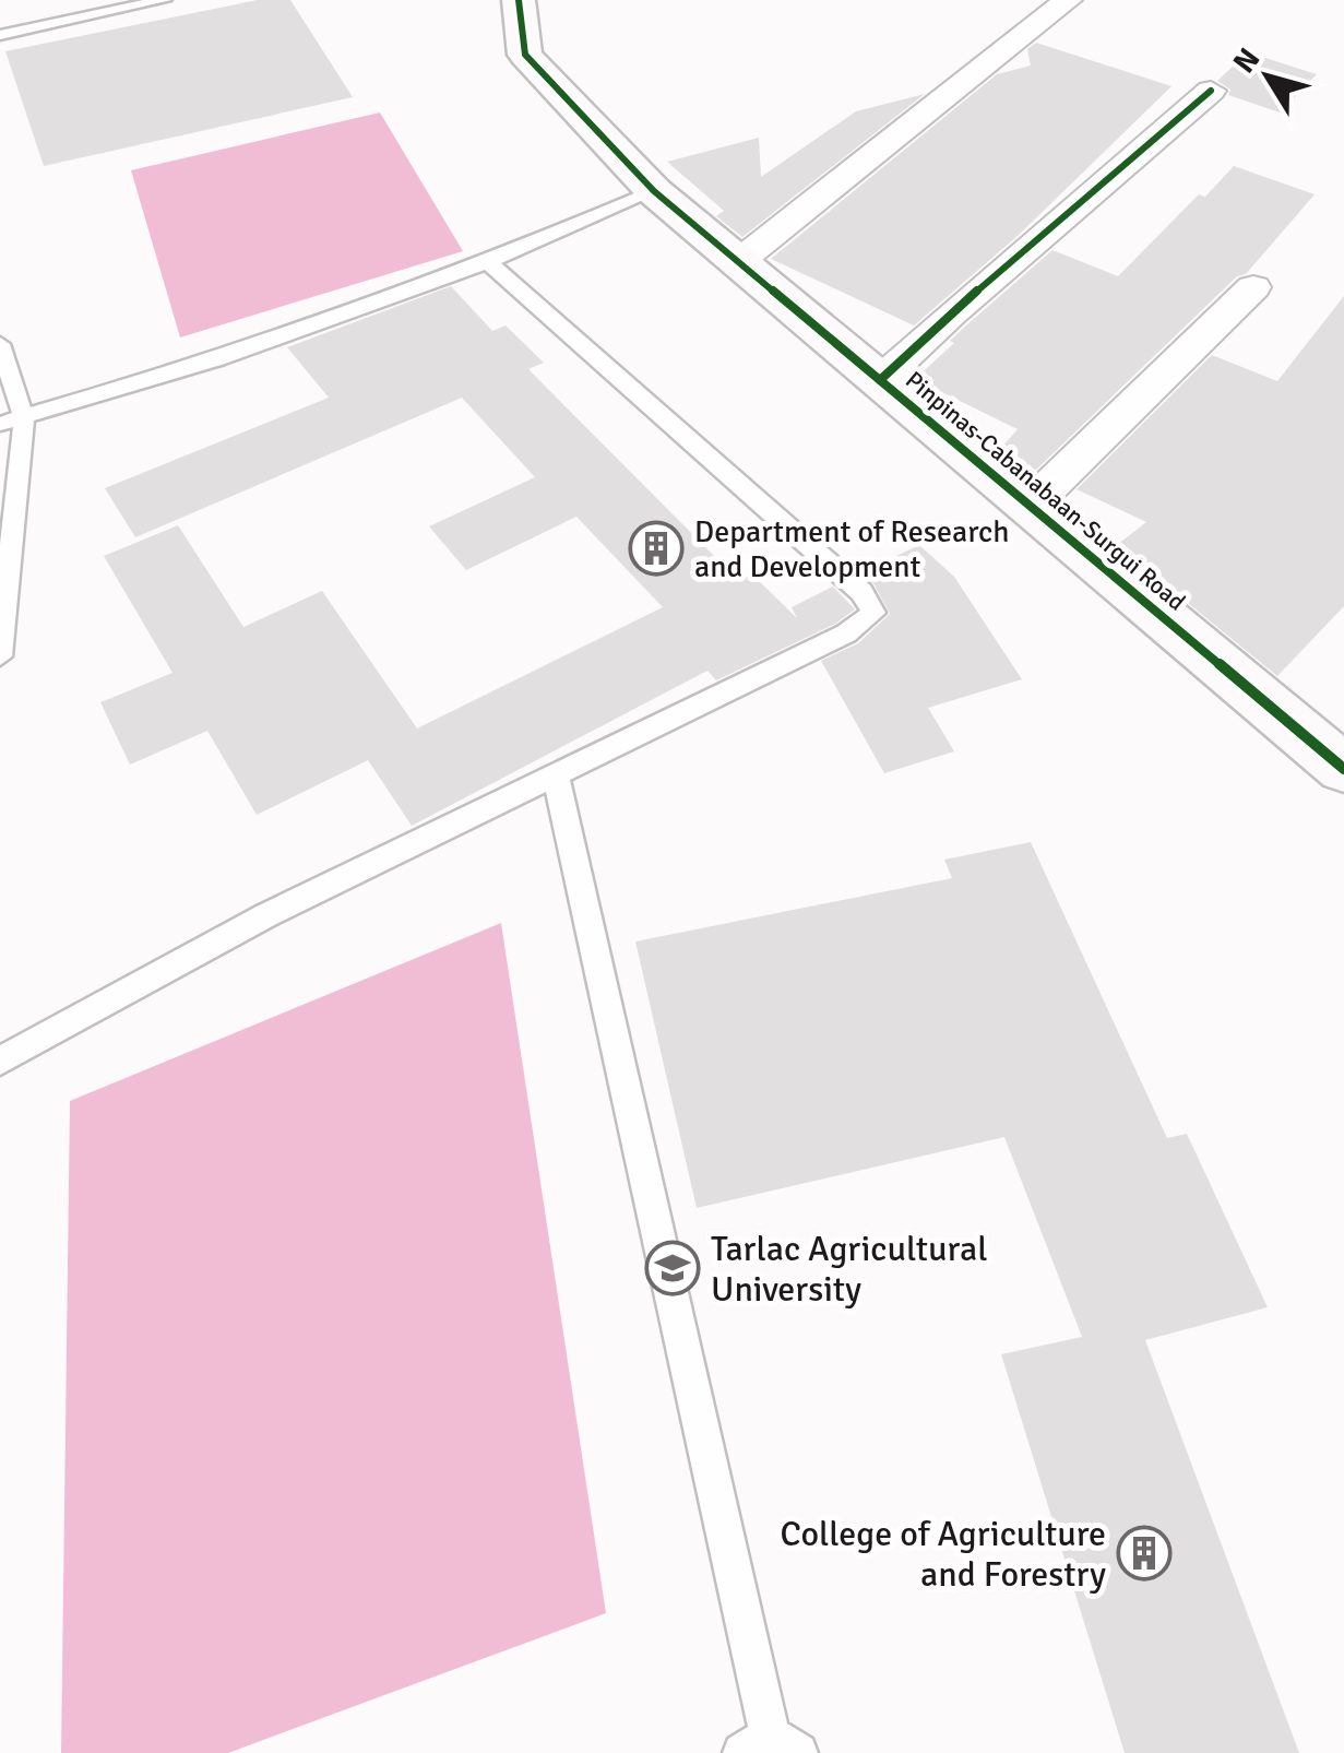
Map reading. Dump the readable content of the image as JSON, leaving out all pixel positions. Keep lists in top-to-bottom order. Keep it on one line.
{"streets":{"street":["Pinpinas-Cabanabaan-Surgui Road"]},"places":{"building":["Department of Research and Development","College of Agriculture and Forestry"],"school or university":["Tarlac Agricultural University"]},"north":"top left"}
